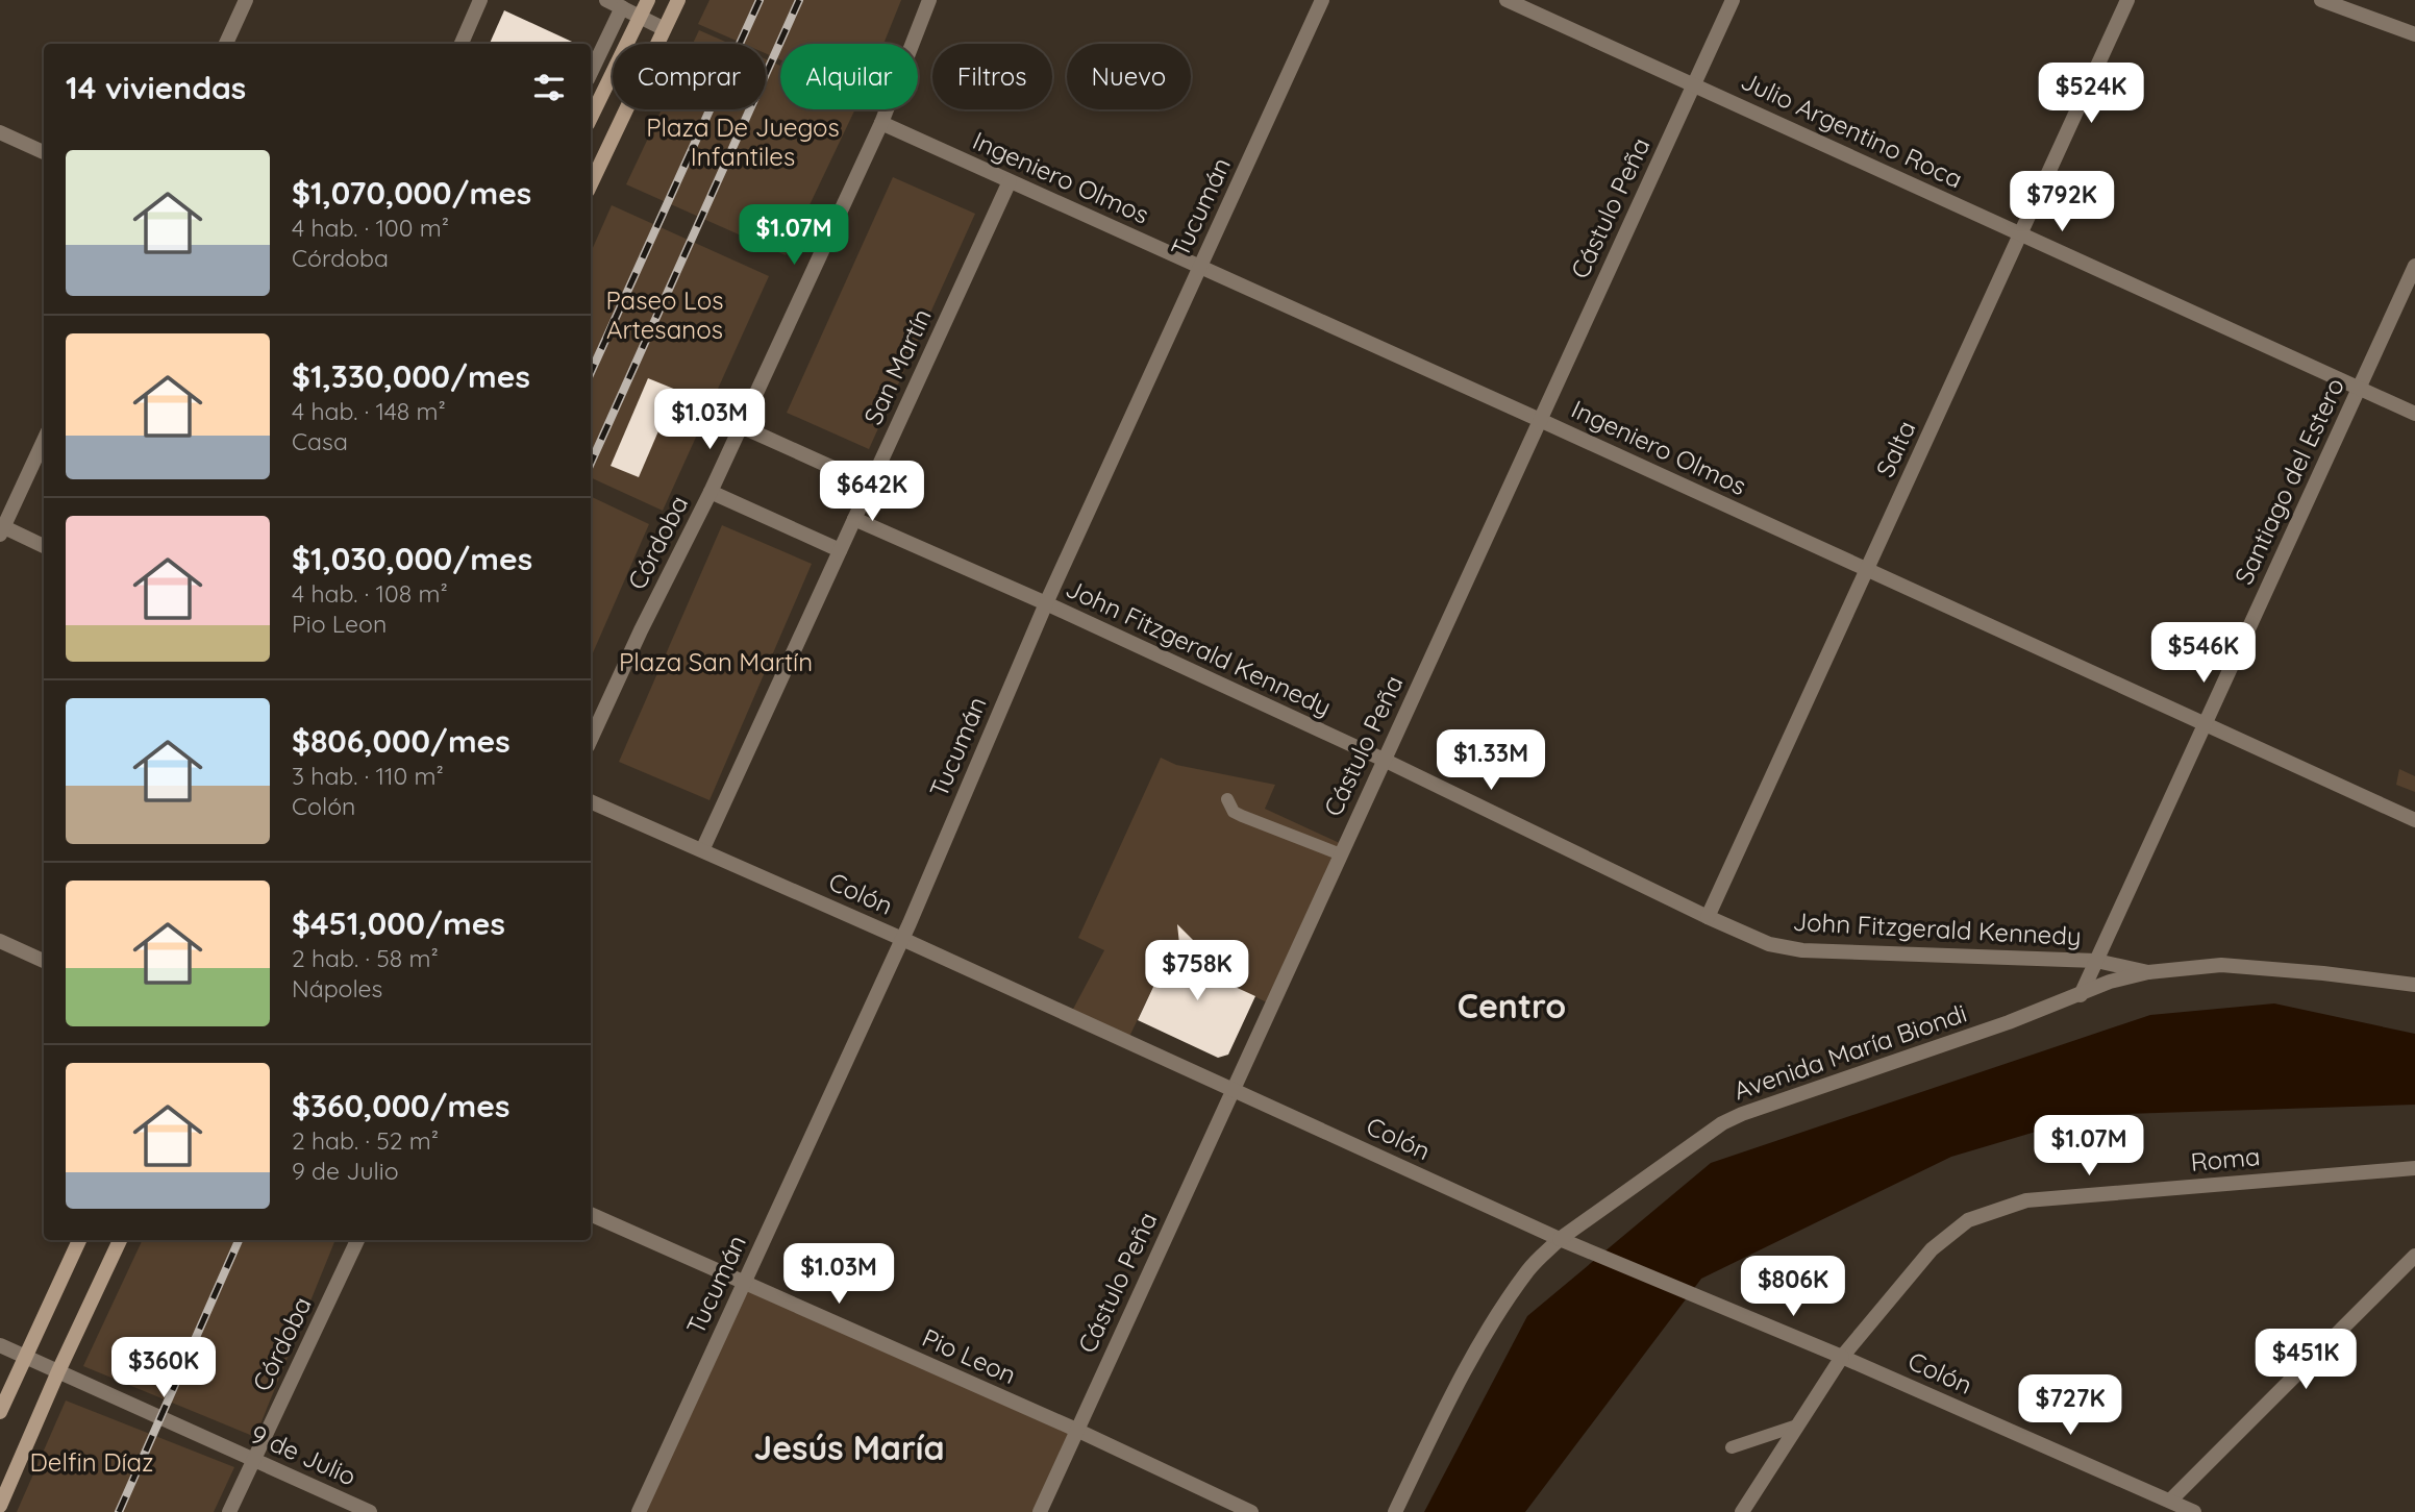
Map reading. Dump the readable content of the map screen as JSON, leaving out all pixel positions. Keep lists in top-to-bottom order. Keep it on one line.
{"streets":{"street":["Julio Argentino Roca","Ingeniero Olmos","Tucumán","Cástulo Peña","San Martín","Salta","Santiago del Estero","Córdoba","John Fitzgerald Kennedy","Colón","Avenida María Biondi","Roma","Pio Leon","9 de Julio"]},"crossings":[["Julio Argentino Roca","Cástulo Peña"],["Julio Argentino Roca","Salta"],["Julio Argentino Roca","Santiago del Estero"],["Ingeniero Olmos","Tucumán"],["Ingeniero Olmos","Cástulo Peña"],["Ingeniero Olmos","San Martín"],["Ingeniero Olmos","Salta"],["Ingeniero Olmos","Santiago del Estero"],["Ingeniero Olmos","Córdoba"],["Tucumán","John Fitzgerald Kennedy"],["Tucumán","Colón"],["Tucumán","Pio Leon"],["Cástulo Peña","John Fitzgerald Kennedy"],["Cástulo Peña","Colón"],["Cástulo Peña","Pio Leon"],["San Martín","John Fitzgerald Kennedy"],["San Martín","Colón"],["Salta","John Fitzgerald Kennedy"],["Santiago del Estero","John Fitzgerald Kennedy"],["Santiago del Estero","Avenida María Biondi"],["Córdoba","9 de Julio"],["John Fitzgerald Kennedy","Avenida María Biondi"],["Colón","Avenida María Biondi"],["Colón","Roma"]],"districts":["Centro","Jesús María"],"parks":["Plaza De Juegos Infantiles","Paseo Los Artesanos","Plaza San Martín","Delfin Díaz"],"page":{"chip":["Comprar","Alquilar","Filtros","Nuevo"],"heading":"14 viviendas","price":["$524K","$792K","$1.07M","$1.03M","$642K","$546K","$1.33M","$758K","$1.07M","$1.03M","$806K","$451K","$360K","$727K"],"list":[{"name":"$1,070,000/mes","note":"4 hab. · 100 m² · Córdoba"},{"name":"$1,330,000/mes","note":"4 hab. · 148 m² · Casa"},{"name":"$1,030,000/mes","note":"4 hab. · 108 m² · Pio Leon"},{"name":"$806,000/mes","note":"3 hab. · 110 m² · Colón"},{"name":"$451,000/mes","note":"2 hab. · 58 m² · Nápoles"},{"name":"$360,000/mes","note":"2 hab. · 52 m² · 9 de Julio"}]}}
